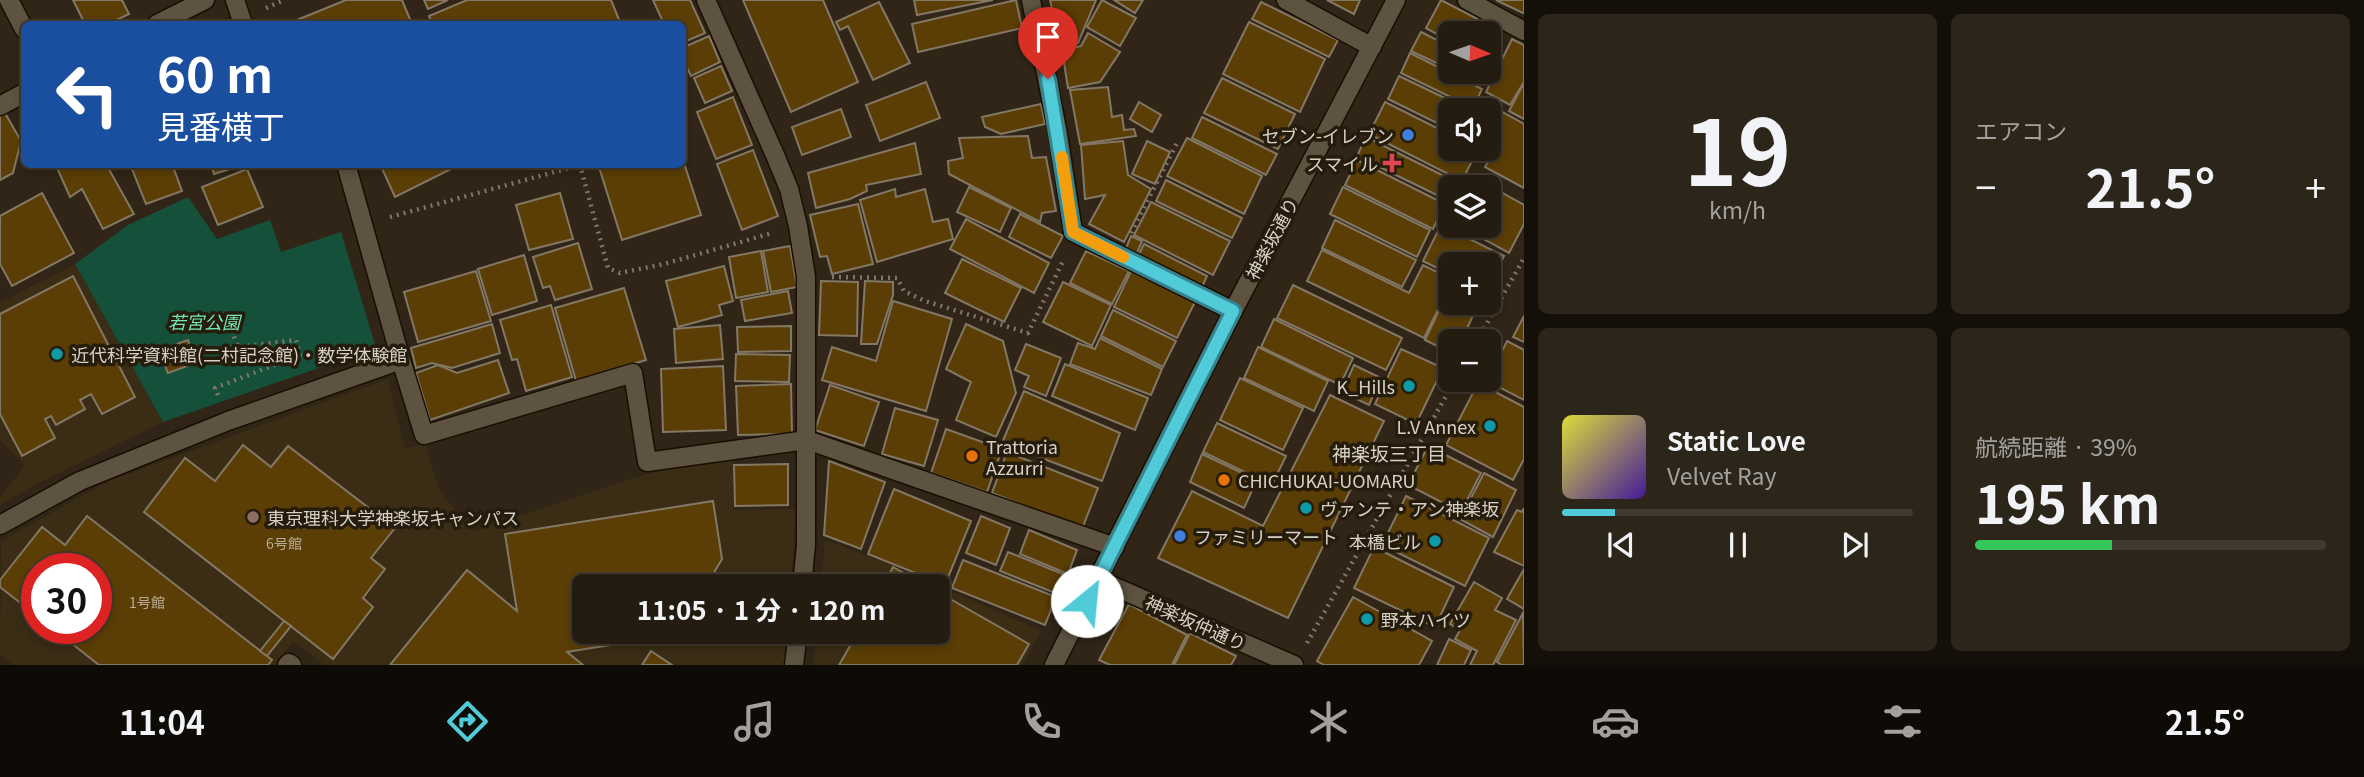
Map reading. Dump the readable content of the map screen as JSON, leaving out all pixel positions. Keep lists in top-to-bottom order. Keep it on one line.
{"streets":{"street":["神楽坂通り","神楽坂仲通り"]},"crossings":[["神楽坂通り","神楽坂仲通り"]],"districts":["神楽坂三丁目"],"parks":["若宮公園"],"places":{"other":["セブン-イレブン","近代科学資料館(二村記念館)・数学体験館","K_Hills","L.V Annex","Trattoria Azzurri","CHICHUKAI-UOMARU","ヴァンテ・アン神楽坂","東京理科大学神楽坂キャンパス","ファミリーマート","本橋ビル","野本ハイツ"],"health":["スマイル"]},"house_numbers":["6号館","1号館"],"north":"right","page":{"tile":[["19","km/h"],"エアコン",["航続距離 · 39%","195 km"]],"map_buttons":["+","−"],"turn":["60 m","見番横丁"],"heat":["−","21.5°","+"],"song":["Static Love","Velvet Ray"],"limit":"30","trip":"11:05 · 1 分 · 120 m","tabs":["11:04","21.5°"]}}
